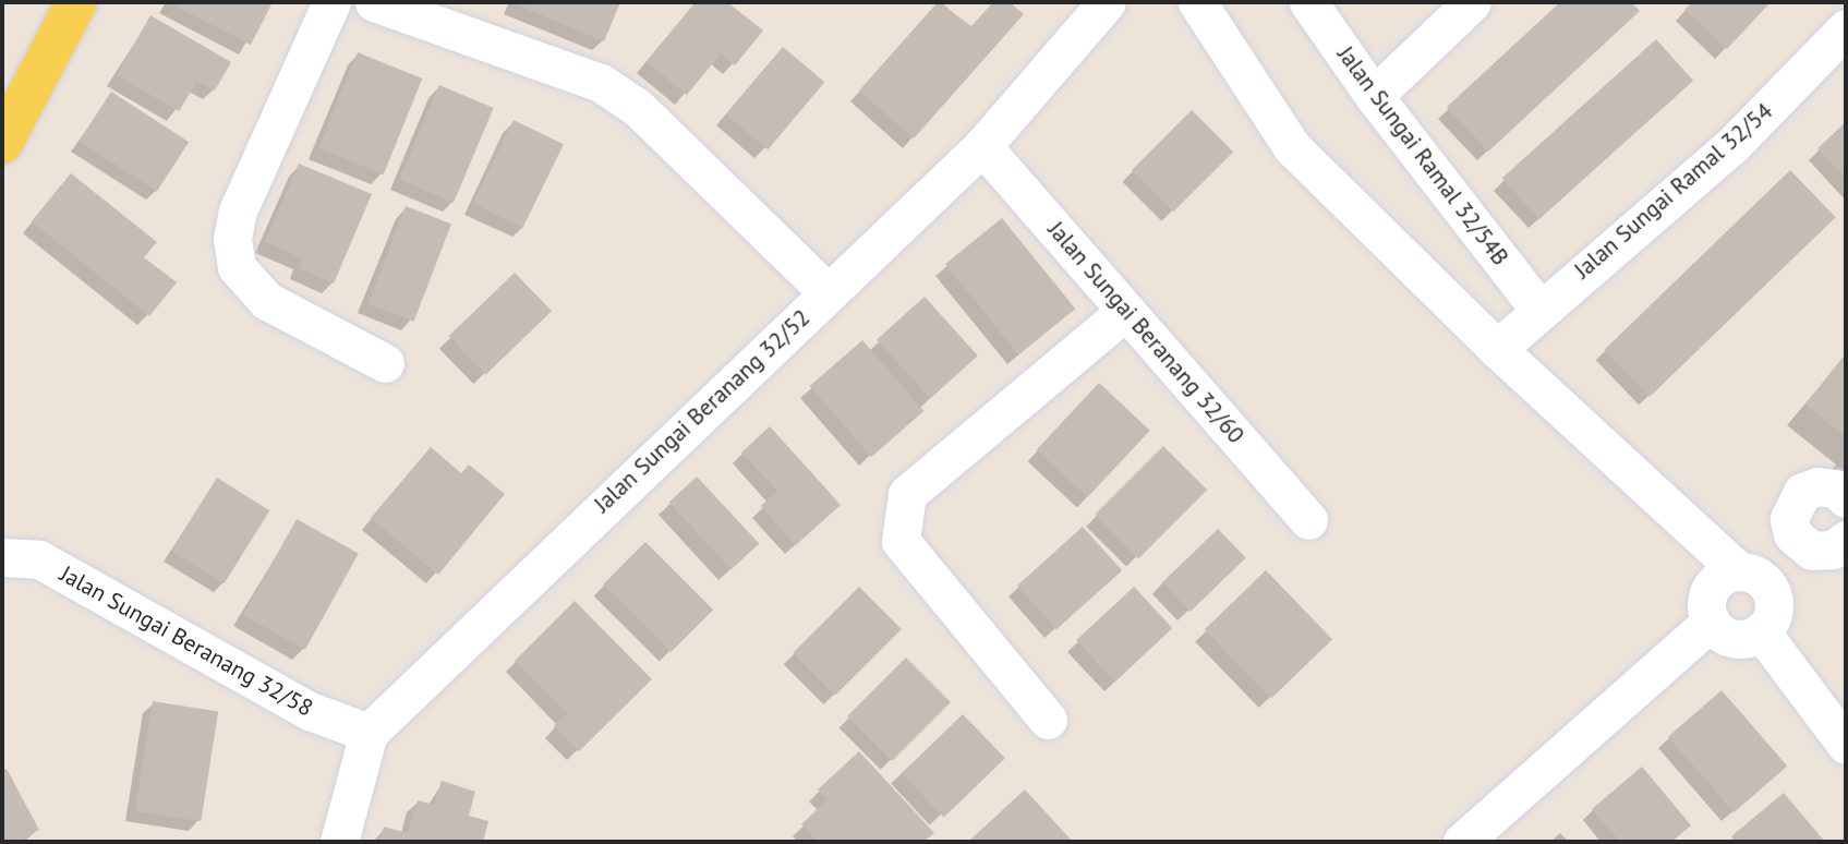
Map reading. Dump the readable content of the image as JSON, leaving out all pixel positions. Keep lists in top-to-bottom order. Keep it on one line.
{"streets":{"street":["Jalan Sungai Ramal 32/54B","Jalan Sungai Ramal 32/54","Jalan Sungai Beranang 32/60","Jalan Sungai Beranang 32/52","Jalan Sungai Beranang 32/58"]},"crossings":[["Jalan Sungai Ramal 32/54B","Jalan Sungai Ramal 32/54"],["Jalan Sungai Beranang 32/60","Jalan Sungai Beranang 32/52"],["Jalan Sungai Beranang 32/52","Jalan Sungai Beranang 32/58"]]}
